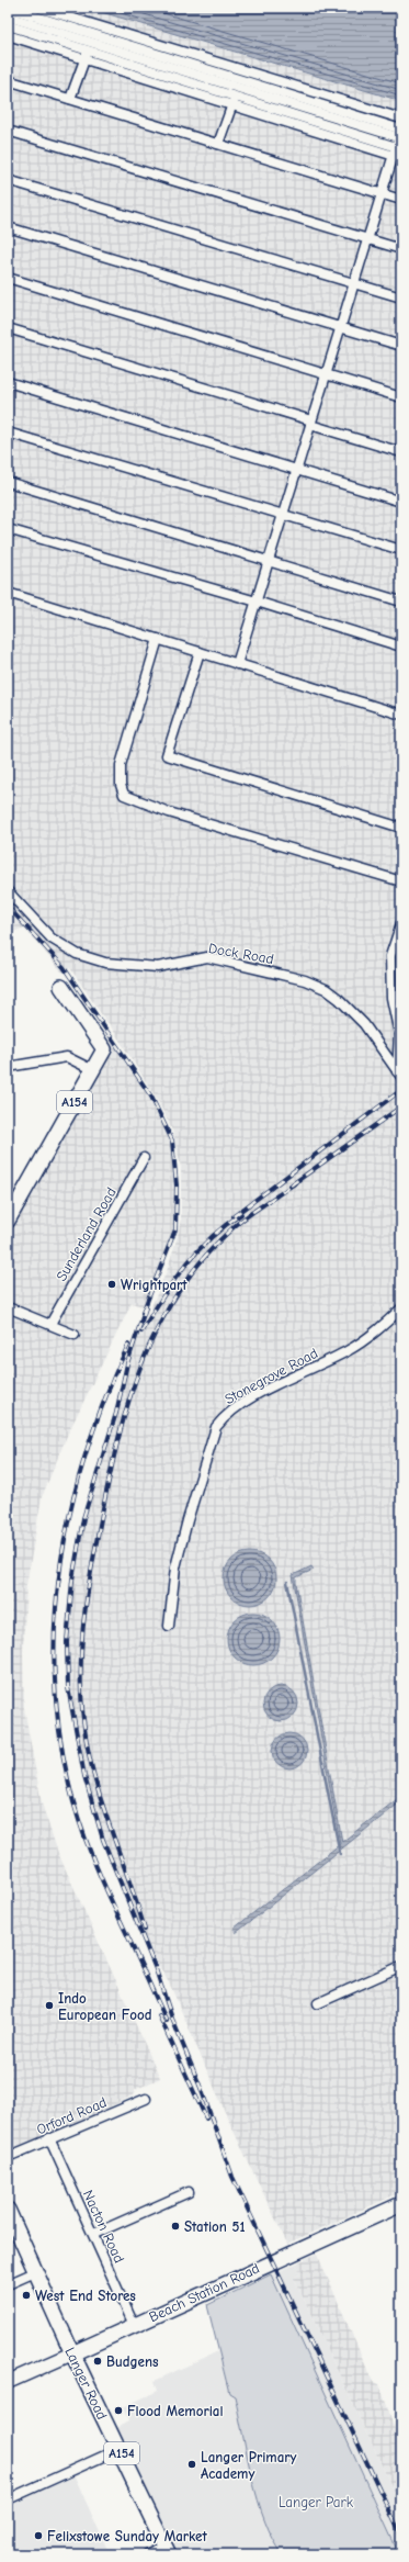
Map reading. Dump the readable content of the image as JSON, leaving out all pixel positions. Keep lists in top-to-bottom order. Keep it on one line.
{"streets":{"main road":["A154","Beach Station Road","Langer Road"],"street":["Dock Road","Sunderland Road","Stonegrove Road","Orford Road","Nacton Road"]},"crossings":[["Orford Road","Nacton Road"],["Nacton Road","Beach Station Road"],["Beach Station Road","Langer Road"]],"parks":["Langer Park"],"places":["Wrightpart","Indo European Food","Station 51","West End Stores","Budgens","Flood Memorial","Langer Primary Academy","Felixstowe Sunday Market"]}
